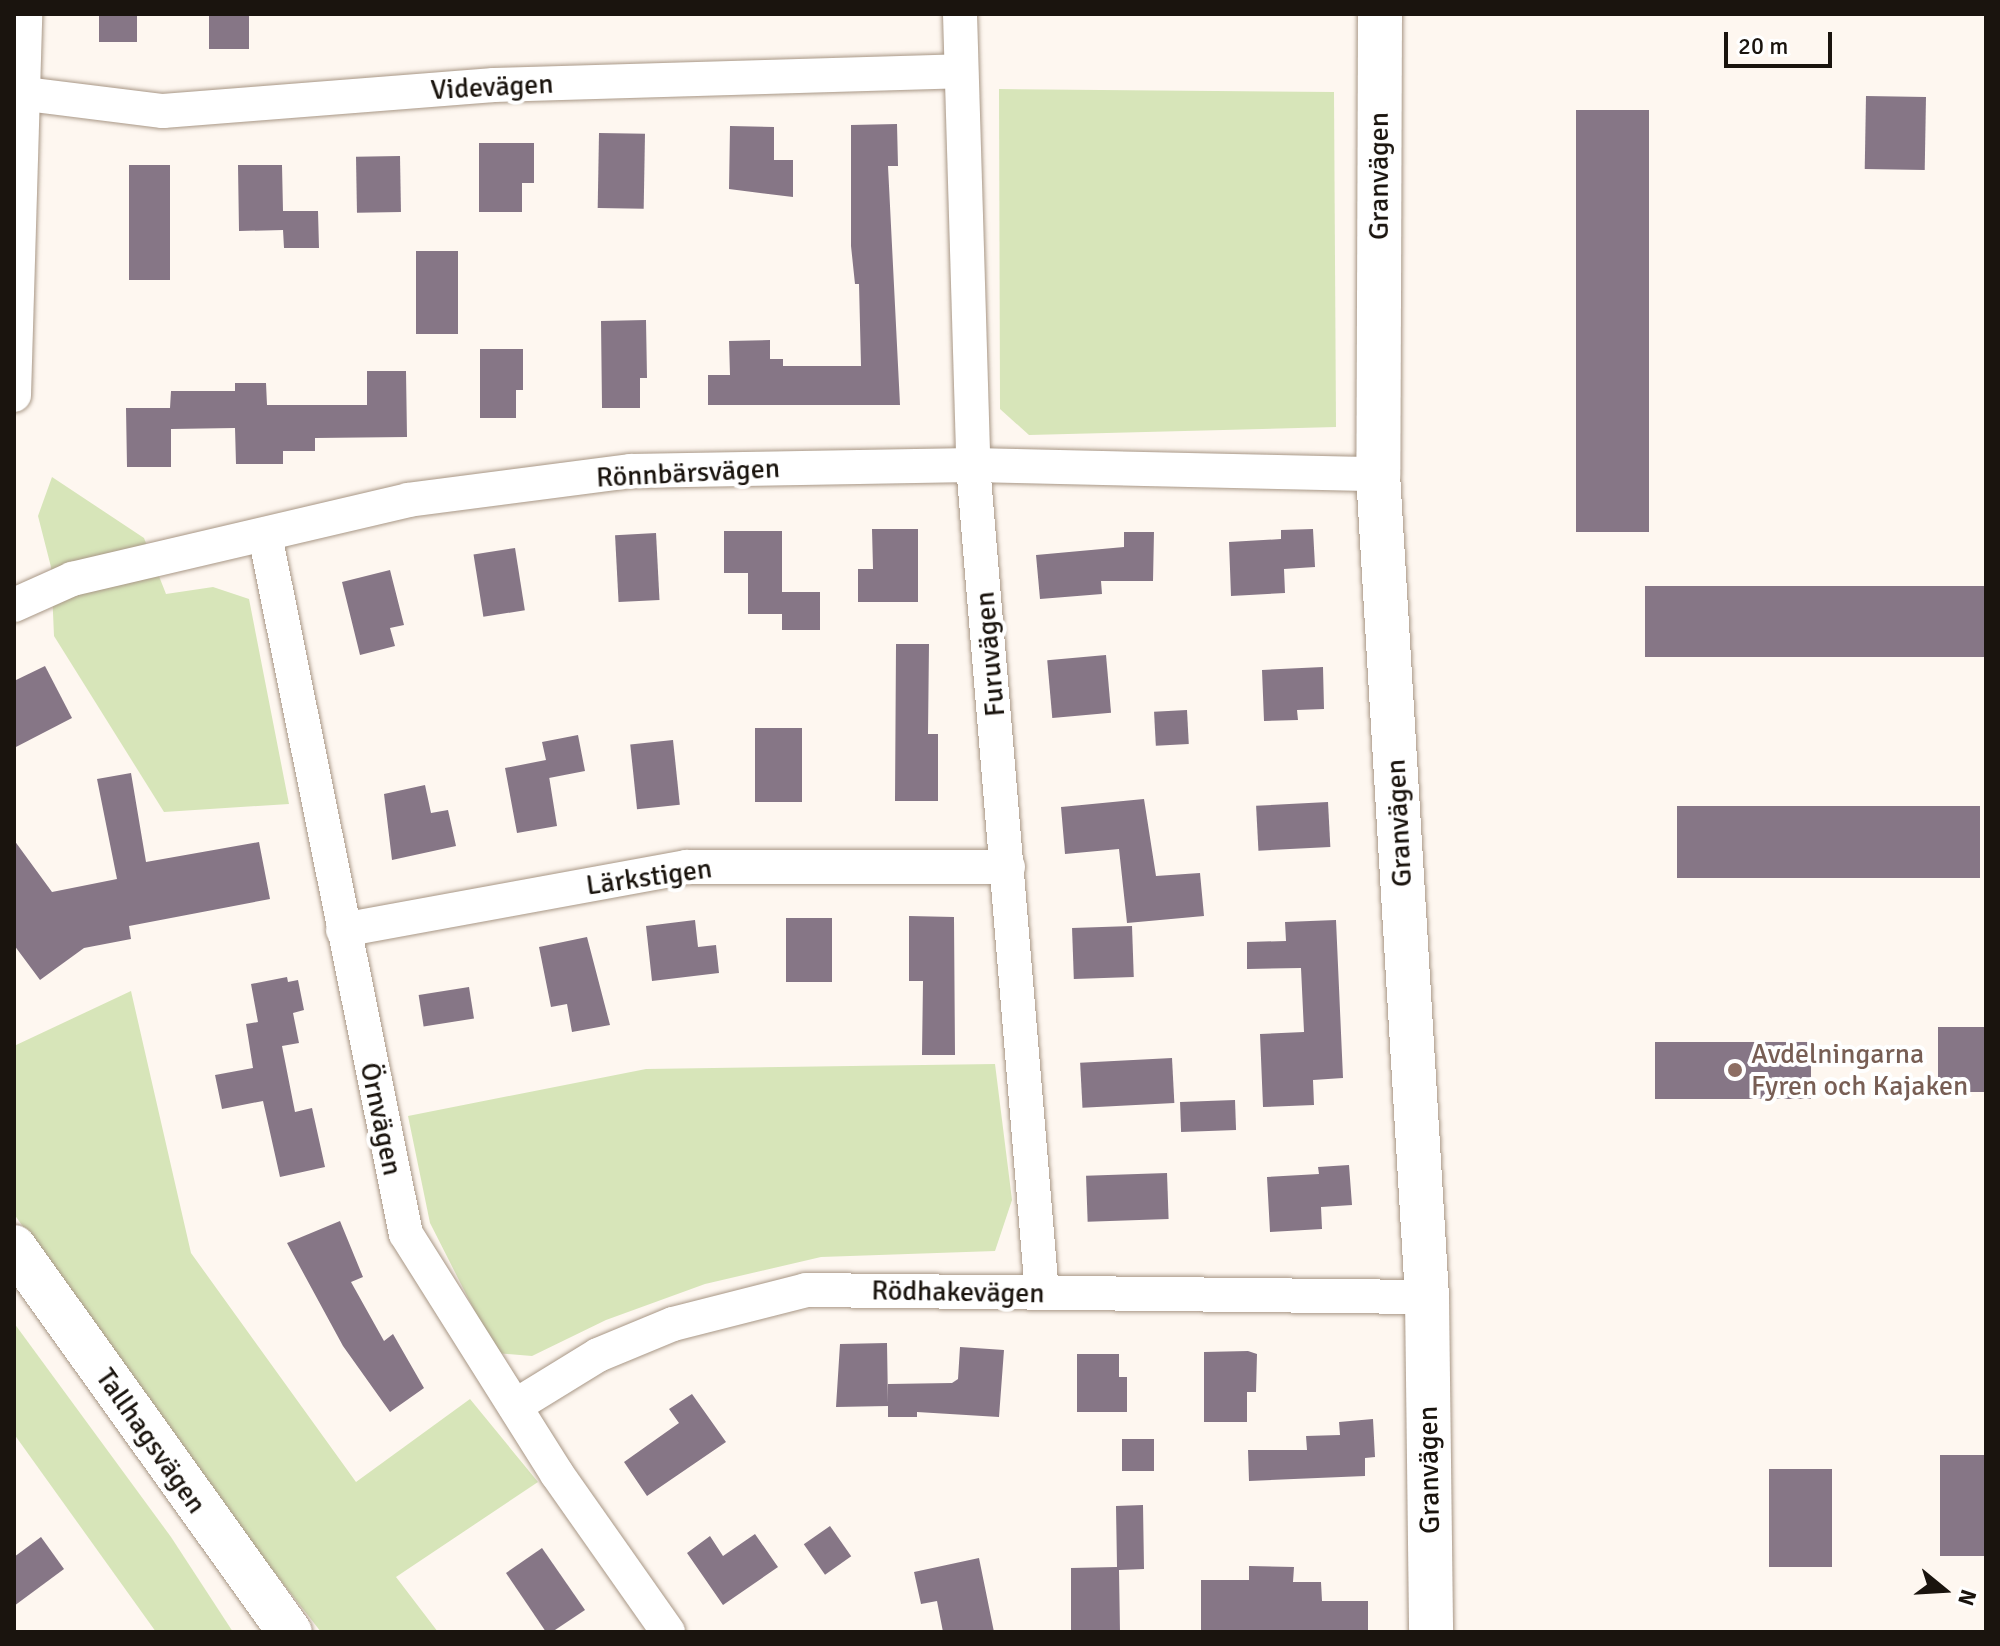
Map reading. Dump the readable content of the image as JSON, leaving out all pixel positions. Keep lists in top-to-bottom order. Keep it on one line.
{"streets":{"street":["Videvägen","Granvägen","Rönnbärsvägen","Furuvägen","Lärkstigen","Örnvägen","Rödhakevägen","Tallhagsvägen"]},"crossings":[["Videvägen","Furuvägen"],["Granvägen","Rönnbärsvägen"],["Granvägen","Rödhakevägen"],["Rönnbärsvägen","Furuvägen"],["Rönnbärsvägen","Örnvägen"],["Furuvägen","Lärkstigen"],["Furuvägen","Rödhakevägen"],["Lärkstigen","Örnvägen"],["Örnvägen","Rödhakevägen"]],"places":["Avdelningarna Fyren och Kajaken"],"scale_bar":"20 m","north":"right"}
